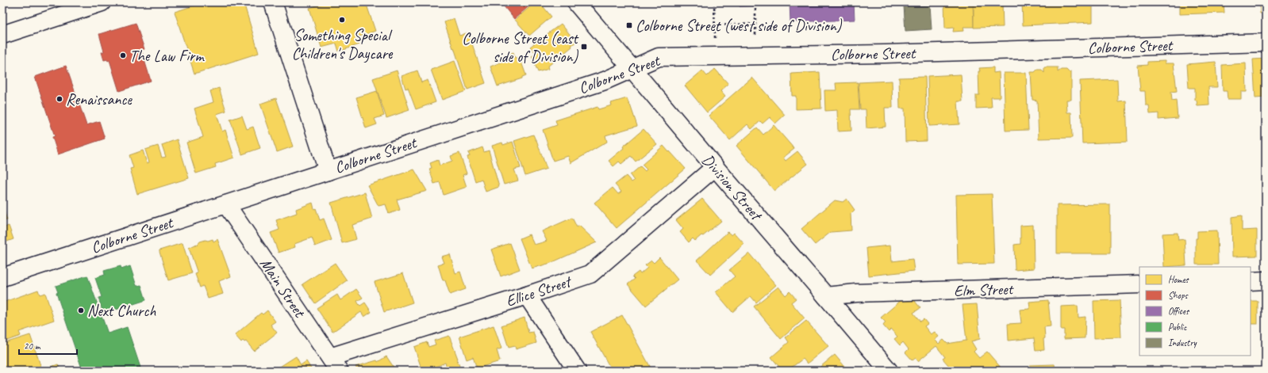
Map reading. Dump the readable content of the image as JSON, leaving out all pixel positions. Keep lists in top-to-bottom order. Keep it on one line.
{"streets":{"street":["Colborne Street","Division Street","Main Street","Elm Street","Ellice Street"]},"crossings":[["Colborne Street","Division Street"],["Colborne Street","Main Street"],["Division Street","Elm Street"],["Division Street","Ellice Street"],["Main Street","Ellice Street"]],"places":{"other":["Something Special Children's Daycare","The Law Firm","Renaissance","Next Church"],"transit":["Colborne Street (west side of Division)","Colborne Street (east side of Division)"]},"legend":["Homes","Shops","Offices","Public","Industry"],"scale_bar":"20 m"}
